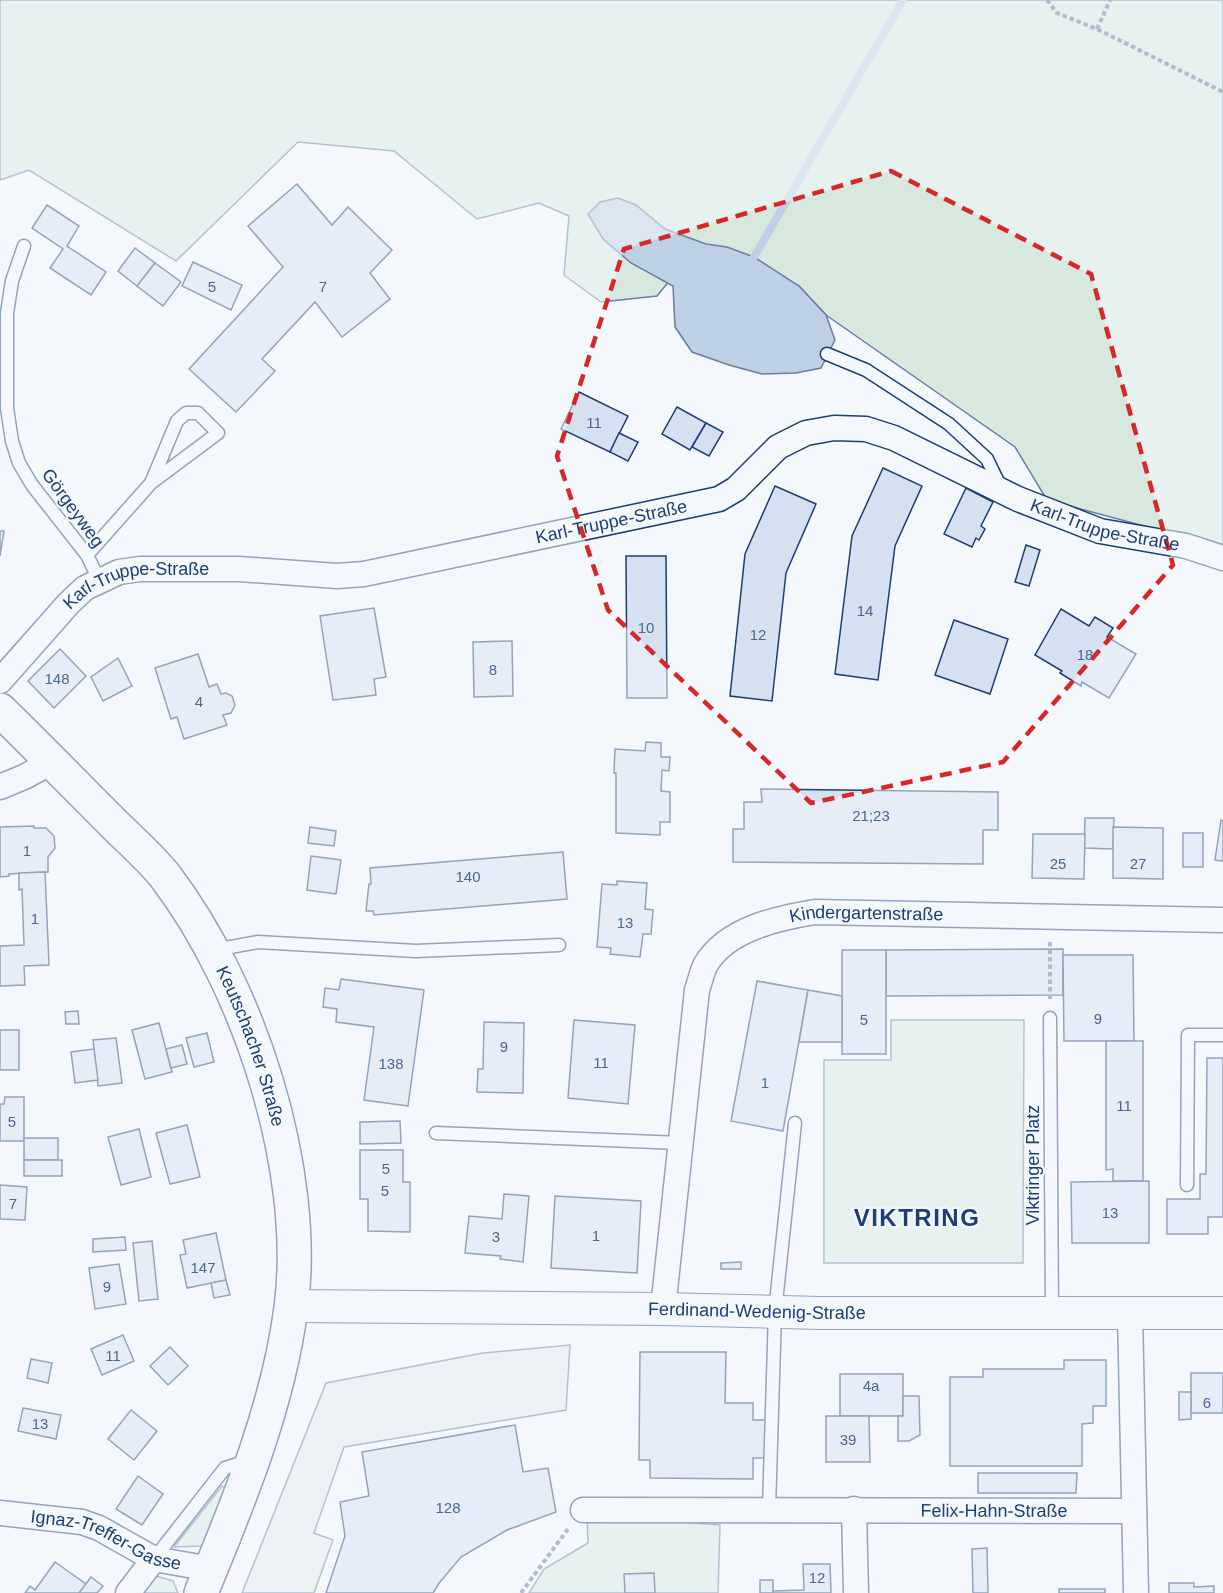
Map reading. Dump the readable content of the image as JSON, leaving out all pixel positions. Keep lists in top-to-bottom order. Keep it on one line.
{"streets":{"main road":["Keutschacher Straße"],"street":["Karl-Truppe-Straße","Kindergartenstraße","Ferdinand-Wedenig-Straße","Felix-Hahn-Straße","Ignaz-Treffer-Gasse"],"lane":["Görgeyweg","Viktringer Platz"]},"crossings":[["Görgeyweg","Karl-Truppe-Straße"],["Kindergartenstraße","Ferdinand-Wedenig-Straße"],["Keutschacher Straße","Ferdinand-Wedenig-Straße"],["Keutschacher Straße","Ignaz-Treffer-Gasse"],["Viktringer Platz","Ferdinand-Wedenig-Straße"]],"districts":["VIKTRING"],"house_numbers":["5","7","11","14","10","12","18","8","148","4","21;23","1","25","27","140","1","13","9","5","9","11","138","1","11","5","5","5","7","13","1","3","147","9","11","4a","6","13","39","128","12"]}
